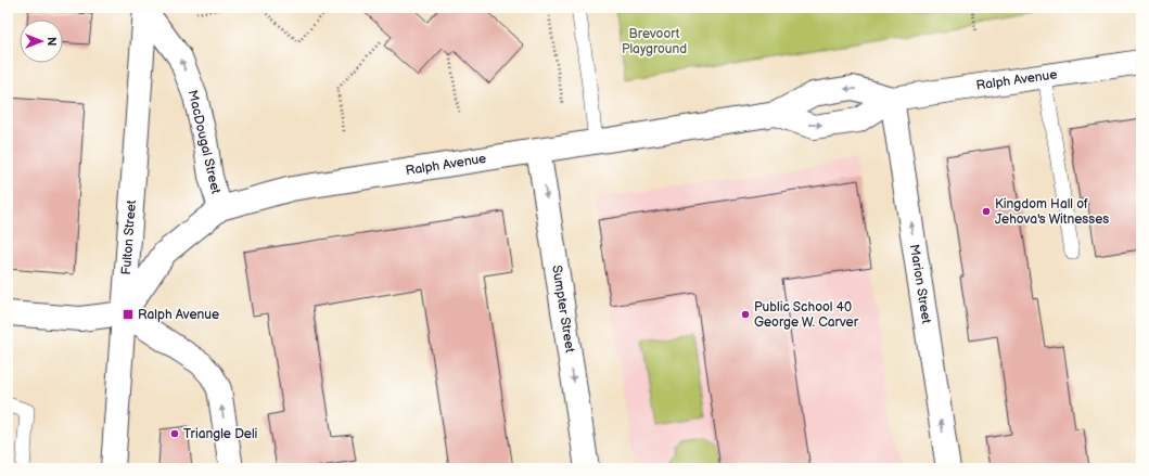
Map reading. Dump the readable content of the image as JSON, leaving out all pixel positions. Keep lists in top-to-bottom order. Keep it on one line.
{"streets":{"street":["Ralph Avenue","MacDougal Street","Fulton Street","Marion Street","Sumpter Street"]},"crossings":[["Ralph Avenue","MacDougal Street"],["Ralph Avenue","Fulton Street"],["Ralph Avenue","Marion Street"],["Ralph Avenue","Sumpter Street"],["MacDougal Street","Fulton Street"]],"one_way":["MacDougal Street","Marion Street","Sumpter Street"],"parks":["Brevoort Playground"],"places":{"other":["Kingdom Hall of Jehova's Witnesses","Public School 40 George W. Carver","Triangle Deli"],"transit":["Ralph Avenue"]},"north":"right"}
